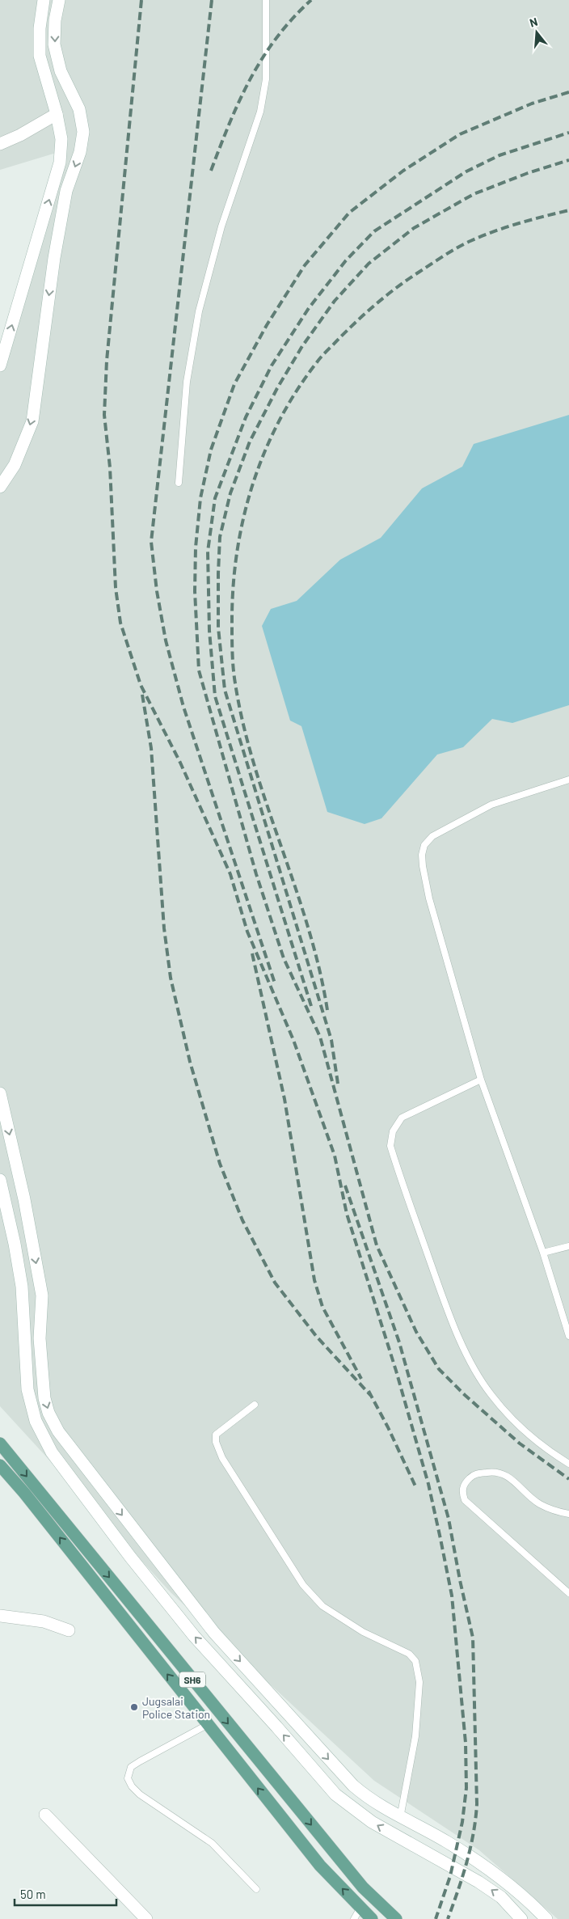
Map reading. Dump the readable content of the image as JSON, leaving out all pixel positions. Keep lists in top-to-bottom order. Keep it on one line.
{"streets":{"main road":["SH6"]},"places":["Jugsalai Police Station"],"scale_bar":"50 m","north":"top"}
